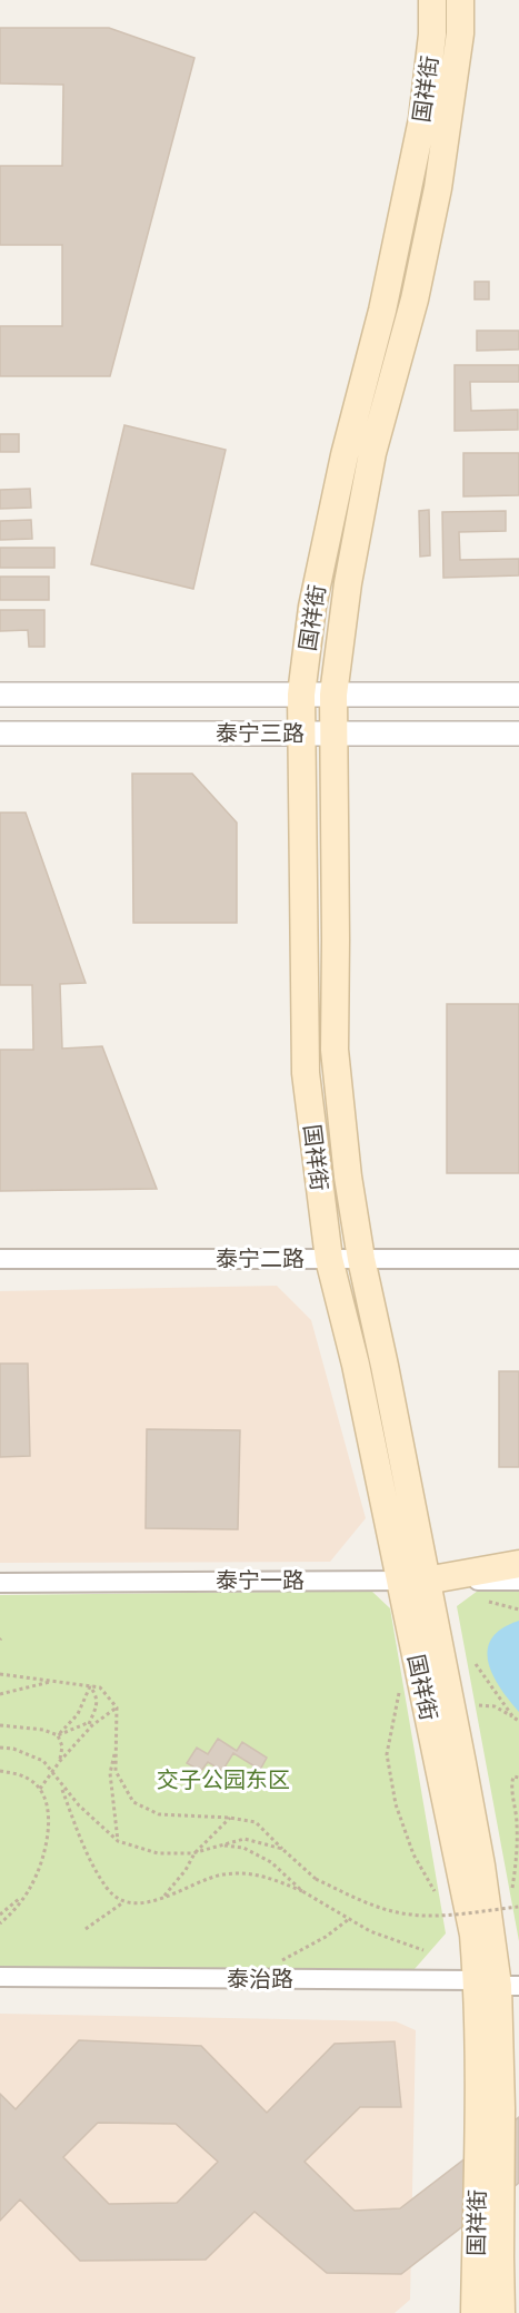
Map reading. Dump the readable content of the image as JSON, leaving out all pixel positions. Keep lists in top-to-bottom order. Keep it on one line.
{"streets":{"main road":["国祥街"],"street":["泰宁三路","泰宁二路","泰宁一路","泰治路"]},"crossings":[["国祥街","泰宁三路"],["国祥街","泰宁二路"],["国祥街","泰宁一路"],["国祥街","泰治路"]],"parks":["交子公园东区"]}
